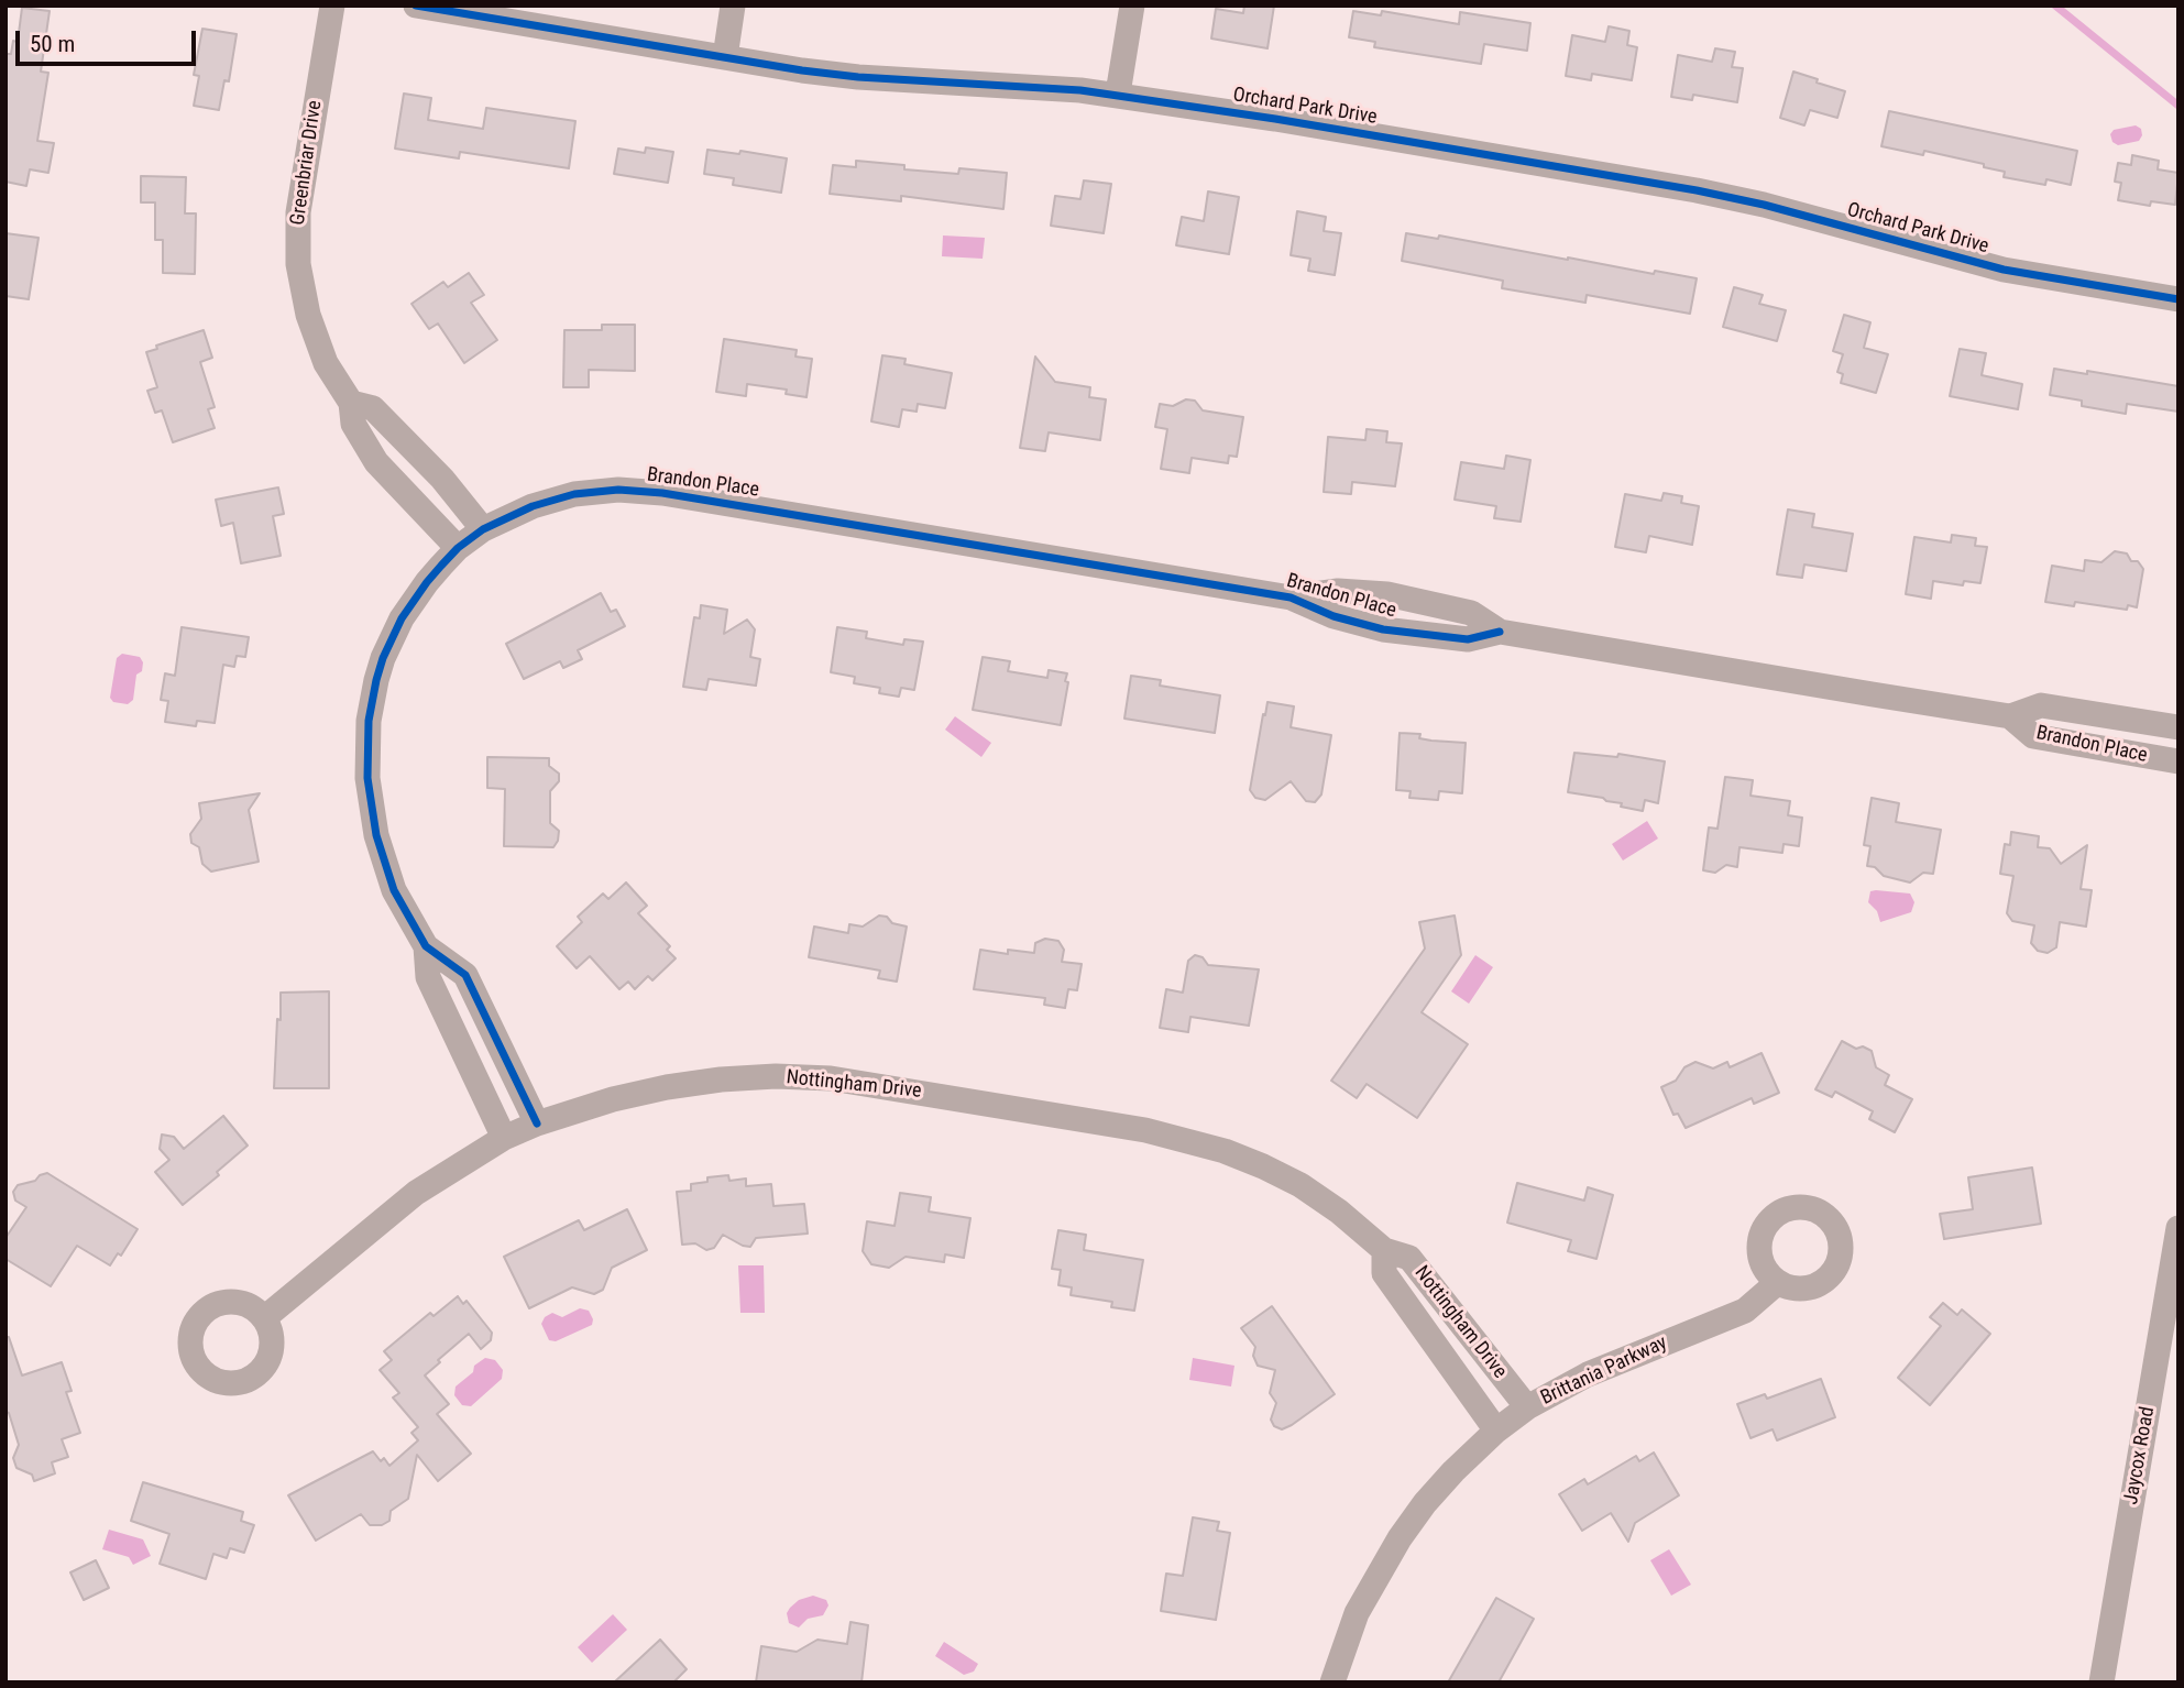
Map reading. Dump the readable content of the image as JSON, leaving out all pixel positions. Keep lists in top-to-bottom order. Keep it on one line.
{"streets":{"street":["Orchard Park Drive","Greenbriar Drive","Brandon Place","Nottingham Drive","Brittania Parkway","Jaycox Road"]},"crossings":[["Greenbriar Drive","Brandon Place"],["Brandon Place","Nottingham Drive"],["Nottingham Drive","Brittania Parkway"]],"scale_bar":"50 m"}
